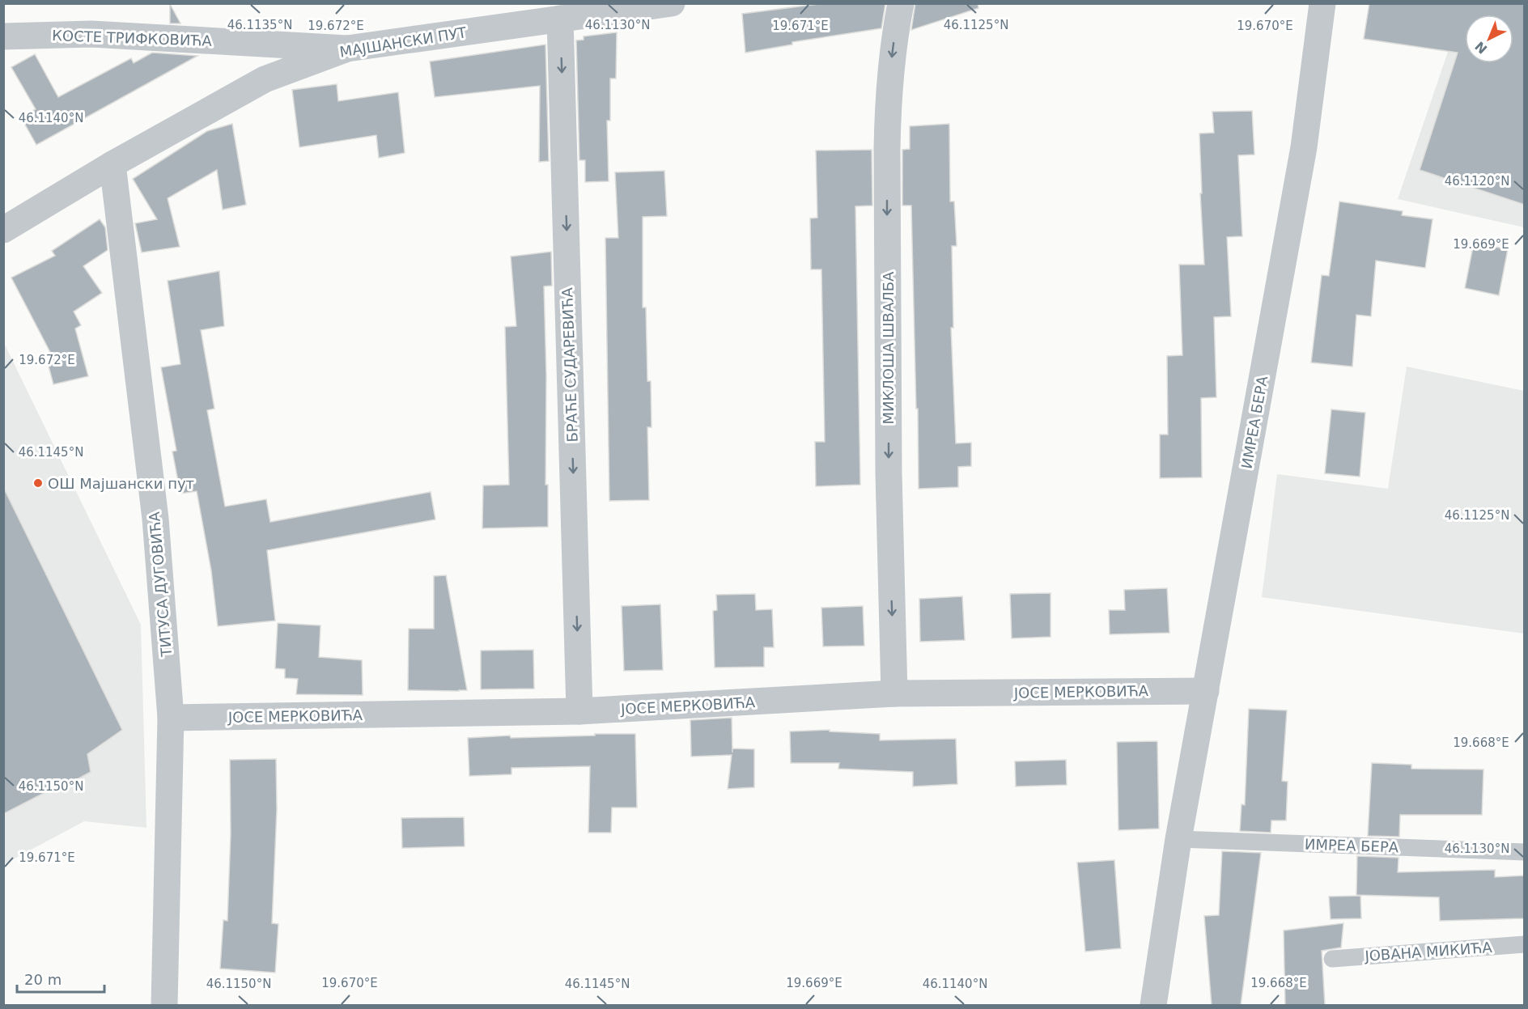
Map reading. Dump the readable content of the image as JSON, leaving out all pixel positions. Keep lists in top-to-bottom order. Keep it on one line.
{"streets":{"street":["КОСТЕ ТРИФКОВИЋА","МАЈШАНСКИ ПУТ","МИКЛОША ШВАЛБА","БРАЋЕ СУДАРЕВИЋА","ИМРЕА БЕРА","ТИТУСА ДУГОВИЋА","ЈОСЕ МЕРКОВИЋА"],"lane":["ЈОВАНА МИКИЋА"]},"crossings":[["КОСТЕ ТРИФКОВИЋА","МАЈШАНСКИ ПУТ"],["МАЈШАНСКИ ПУТ","БРАЋЕ СУДАРЕВИЋА"],["МАЈШАНСКИ ПУТ","ТИТУСА ДУГОВИЋА"],["МИКЛОША ШВАЛБА","ЈОСЕ МЕРКОВИЋА"],["БРАЋЕ СУДАРЕВИЋА","ЈОСЕ МЕРКОВИЋА"],["ИМРЕА БЕРА","ЈОСЕ МЕРКОВИЋА"],["ТИТУСА ДУГОВИЋА","ЈОСЕ МЕРКОВИЋА"]],"one_way":["МИКЛОША ШВАЛБА","БРАЋЕ СУДАРЕВИЋА"],"places":["ОШ Мајшански пут"],"scale_bar":"20 m","north":"bottom left","coordinates":["46.1135°N","46.1125°N","46.1130°N","19.672°E","19.671°E","19.670°E","46.1140°N","46.1120°N","19.669°E","46.1145°N","19.668°E","46.1150°N"]}
